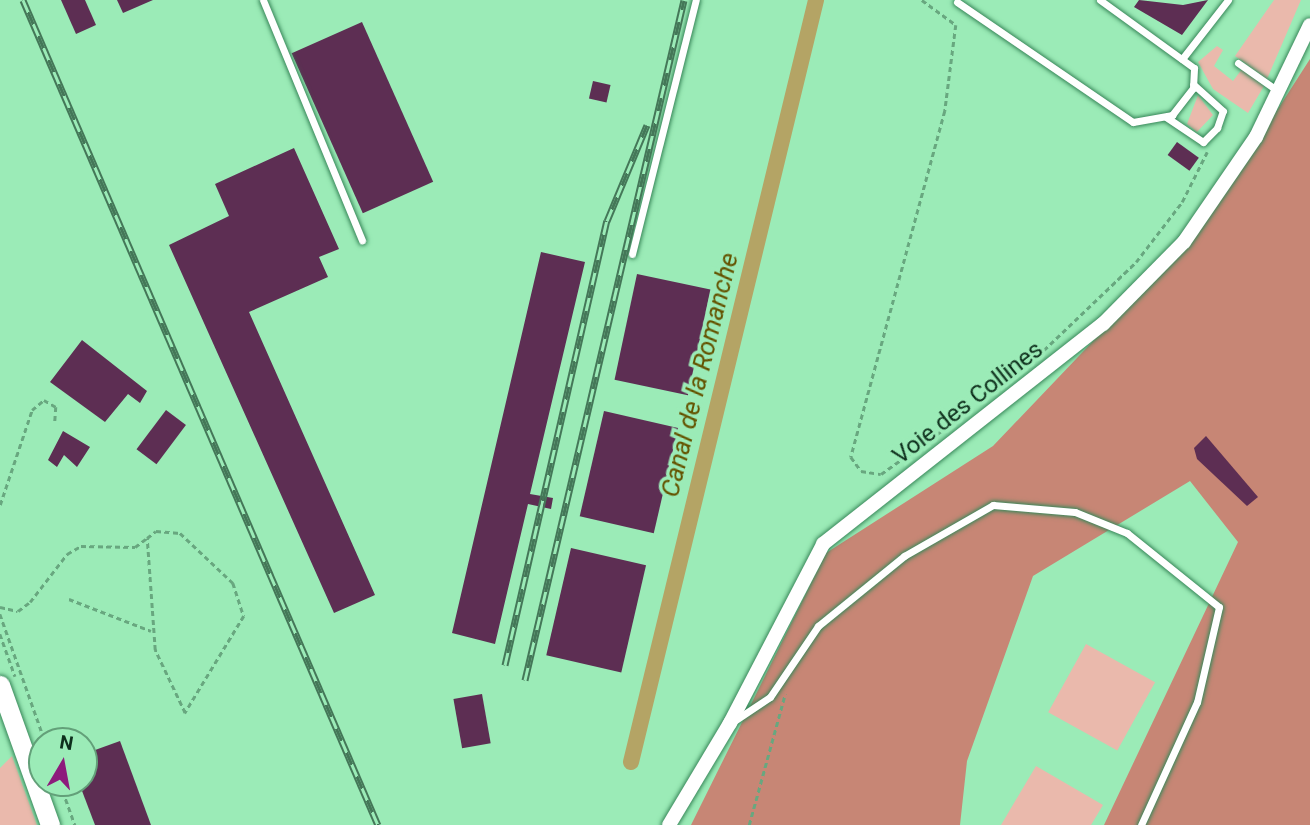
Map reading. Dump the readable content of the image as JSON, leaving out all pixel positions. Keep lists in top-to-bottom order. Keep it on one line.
{"streets":{"street":["Voie des Collines"]},"water":["Canal de la Romanche"],"north":"top"}
